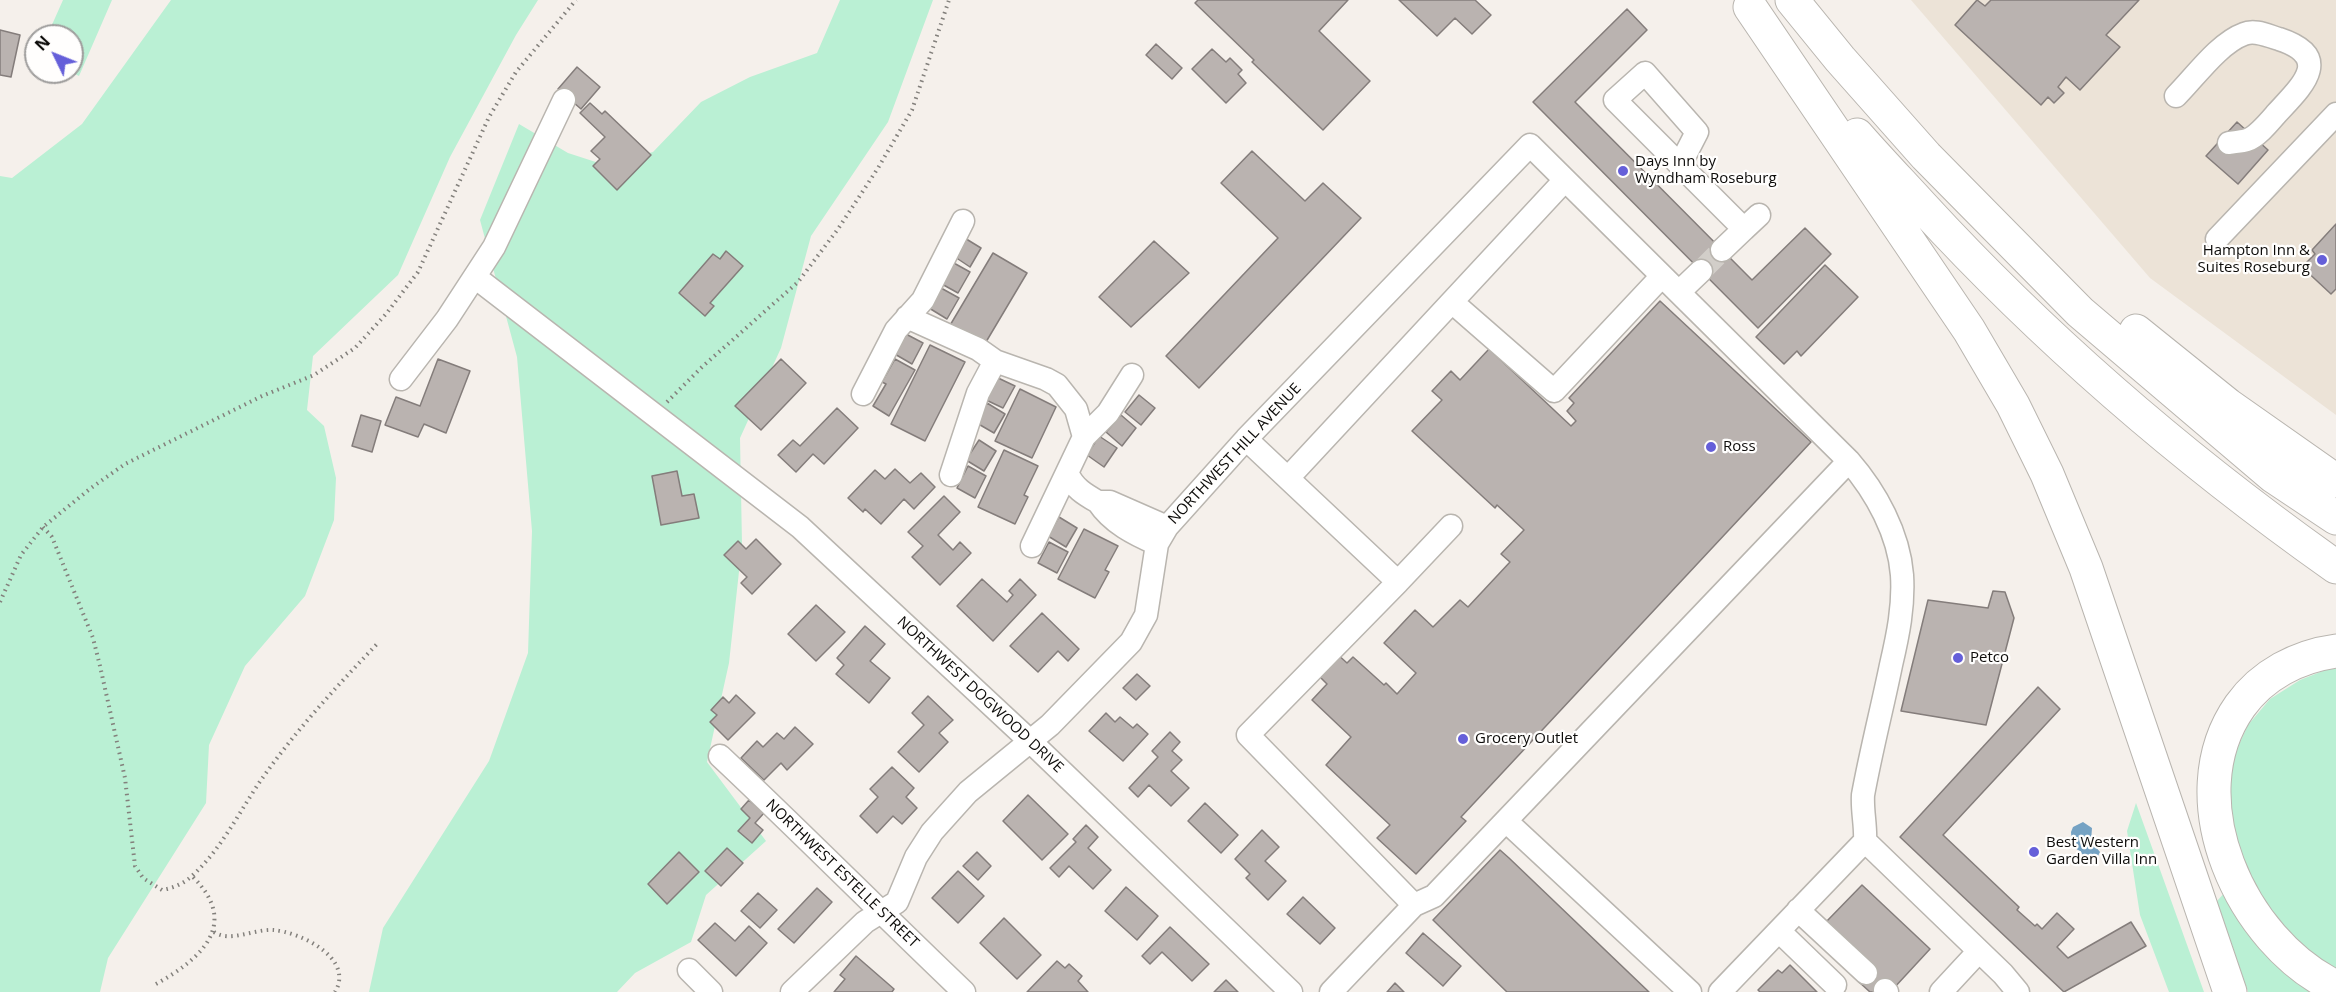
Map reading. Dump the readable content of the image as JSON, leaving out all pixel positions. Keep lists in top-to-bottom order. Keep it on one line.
{"streets":{"street":["NORTHWEST HILL AVENUE","NORTHWEST DOGWOOD DRIVE","NORTHWEST ESTELLE STREET"]},"places":["Days Inn by Wyndham Roseburg","Hampton Inn & Suites Roseburg","Ross","Petco","Grocery Outlet","Best Western Garden Villa Inn"],"north":"top left"}
